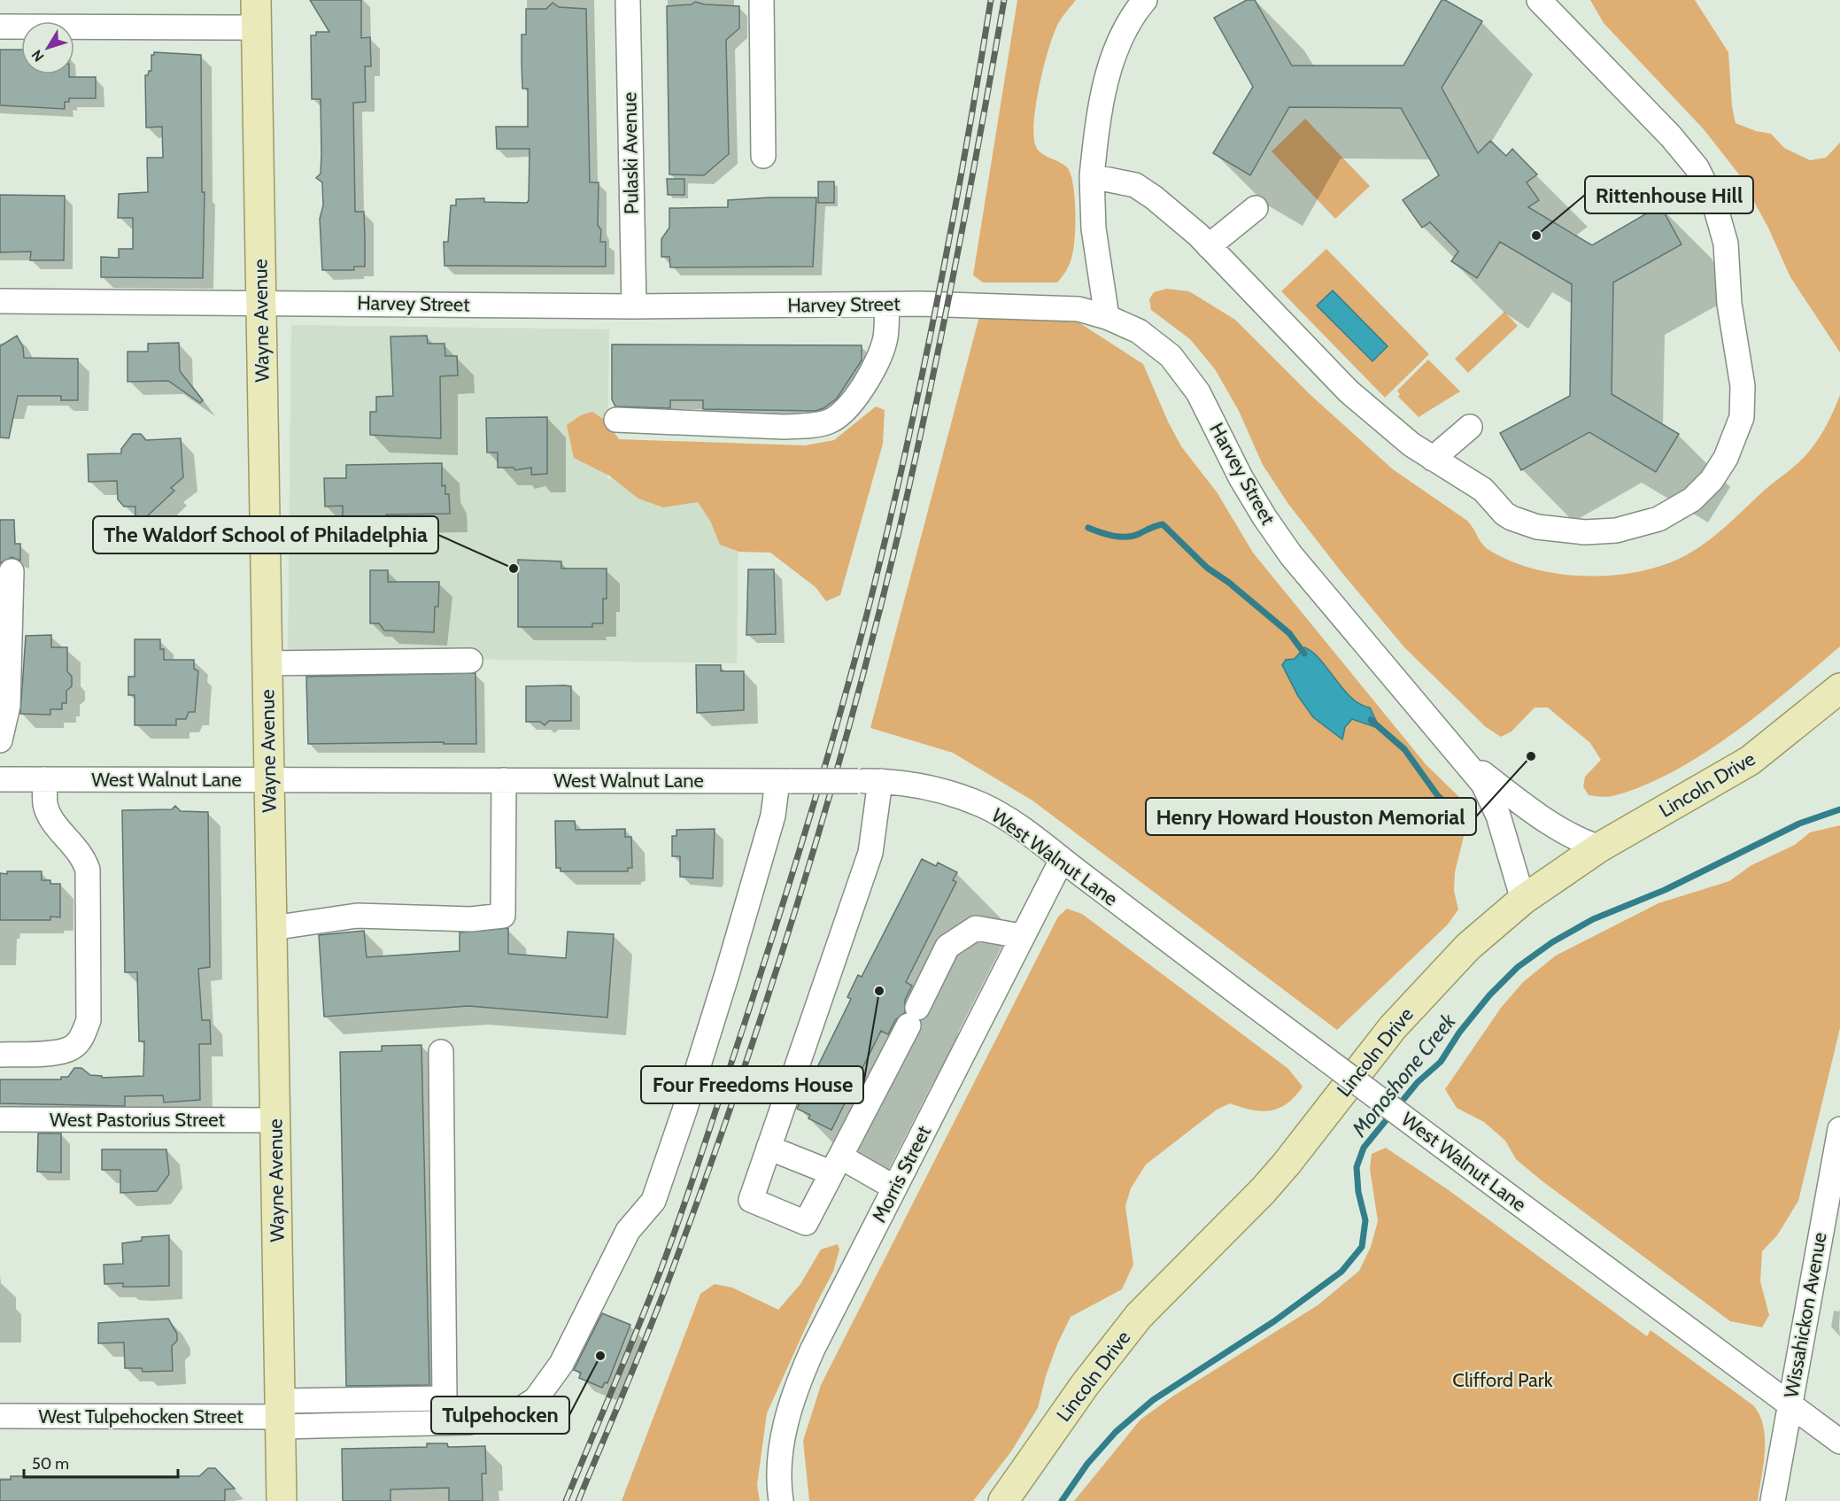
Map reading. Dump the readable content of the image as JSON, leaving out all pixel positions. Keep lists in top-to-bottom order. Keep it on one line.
{"streets":{"main road":["Wayne Avenue","Lincoln Drive"],"street":["Pulaski Avenue","Harvey Street","West Walnut Lane","West Pastorius Street","Morris Street","Wissahickon Avenue","West Tulpehocken Street"]},"crossings":[["Pulaski Avenue","Harvey Street"],["Harvey Street","Wayne Avenue"],["Harvey Street","Lincoln Drive"],["Wayne Avenue","West Walnut Lane"],["Wayne Avenue","West Pastorius Street"],["Wayne Avenue","West Tulpehocken Street"],["West Walnut Lane","Morris Street"],["West Walnut Lane","Wissahickon Avenue"]],"water":["Monoshone Creek"],"parks":["Clifford Park"],"places":["Rittenhouse Hill","The Waldorf School of Philadelphia","Henry Howard Houston Memorial","Four Freedoms House","Tulpehocken"],"scale_bar":"50 m","north":"bottom left"}
